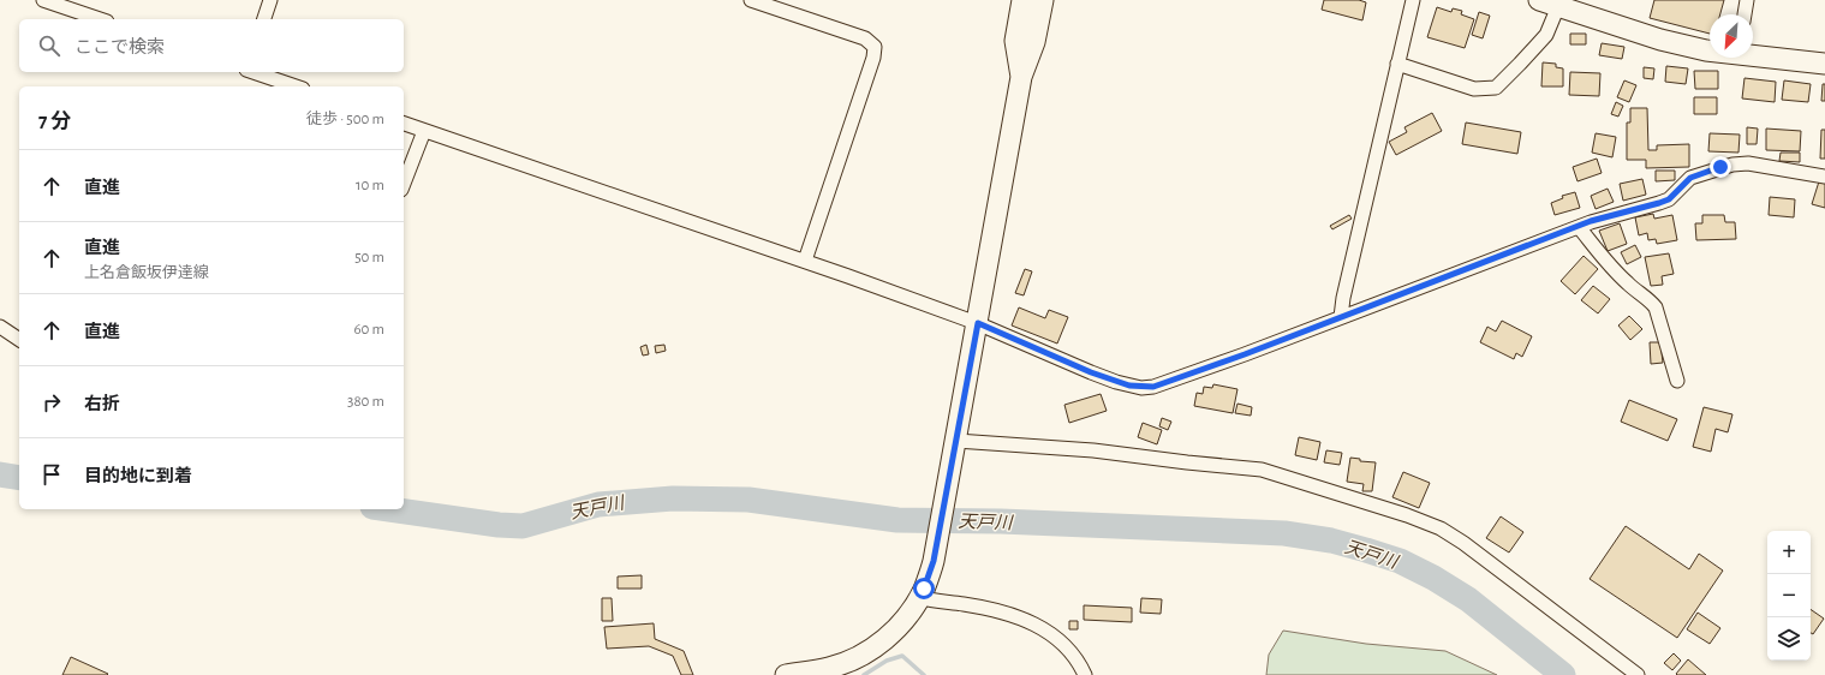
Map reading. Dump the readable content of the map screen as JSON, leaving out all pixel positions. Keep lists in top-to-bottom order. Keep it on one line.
{"water":["天戸川"],"north":"bottom left","page":{"search":"ここで検索","heading":["7 分","徒歩 · 500 m"],"list":[["直進","10 m"],["直進","上名倉飯坂伊達線","50 m"],["直進","60 m"],["右折","380 m"],"目的地に到着"],"map_buttons":["+","−"]}}
